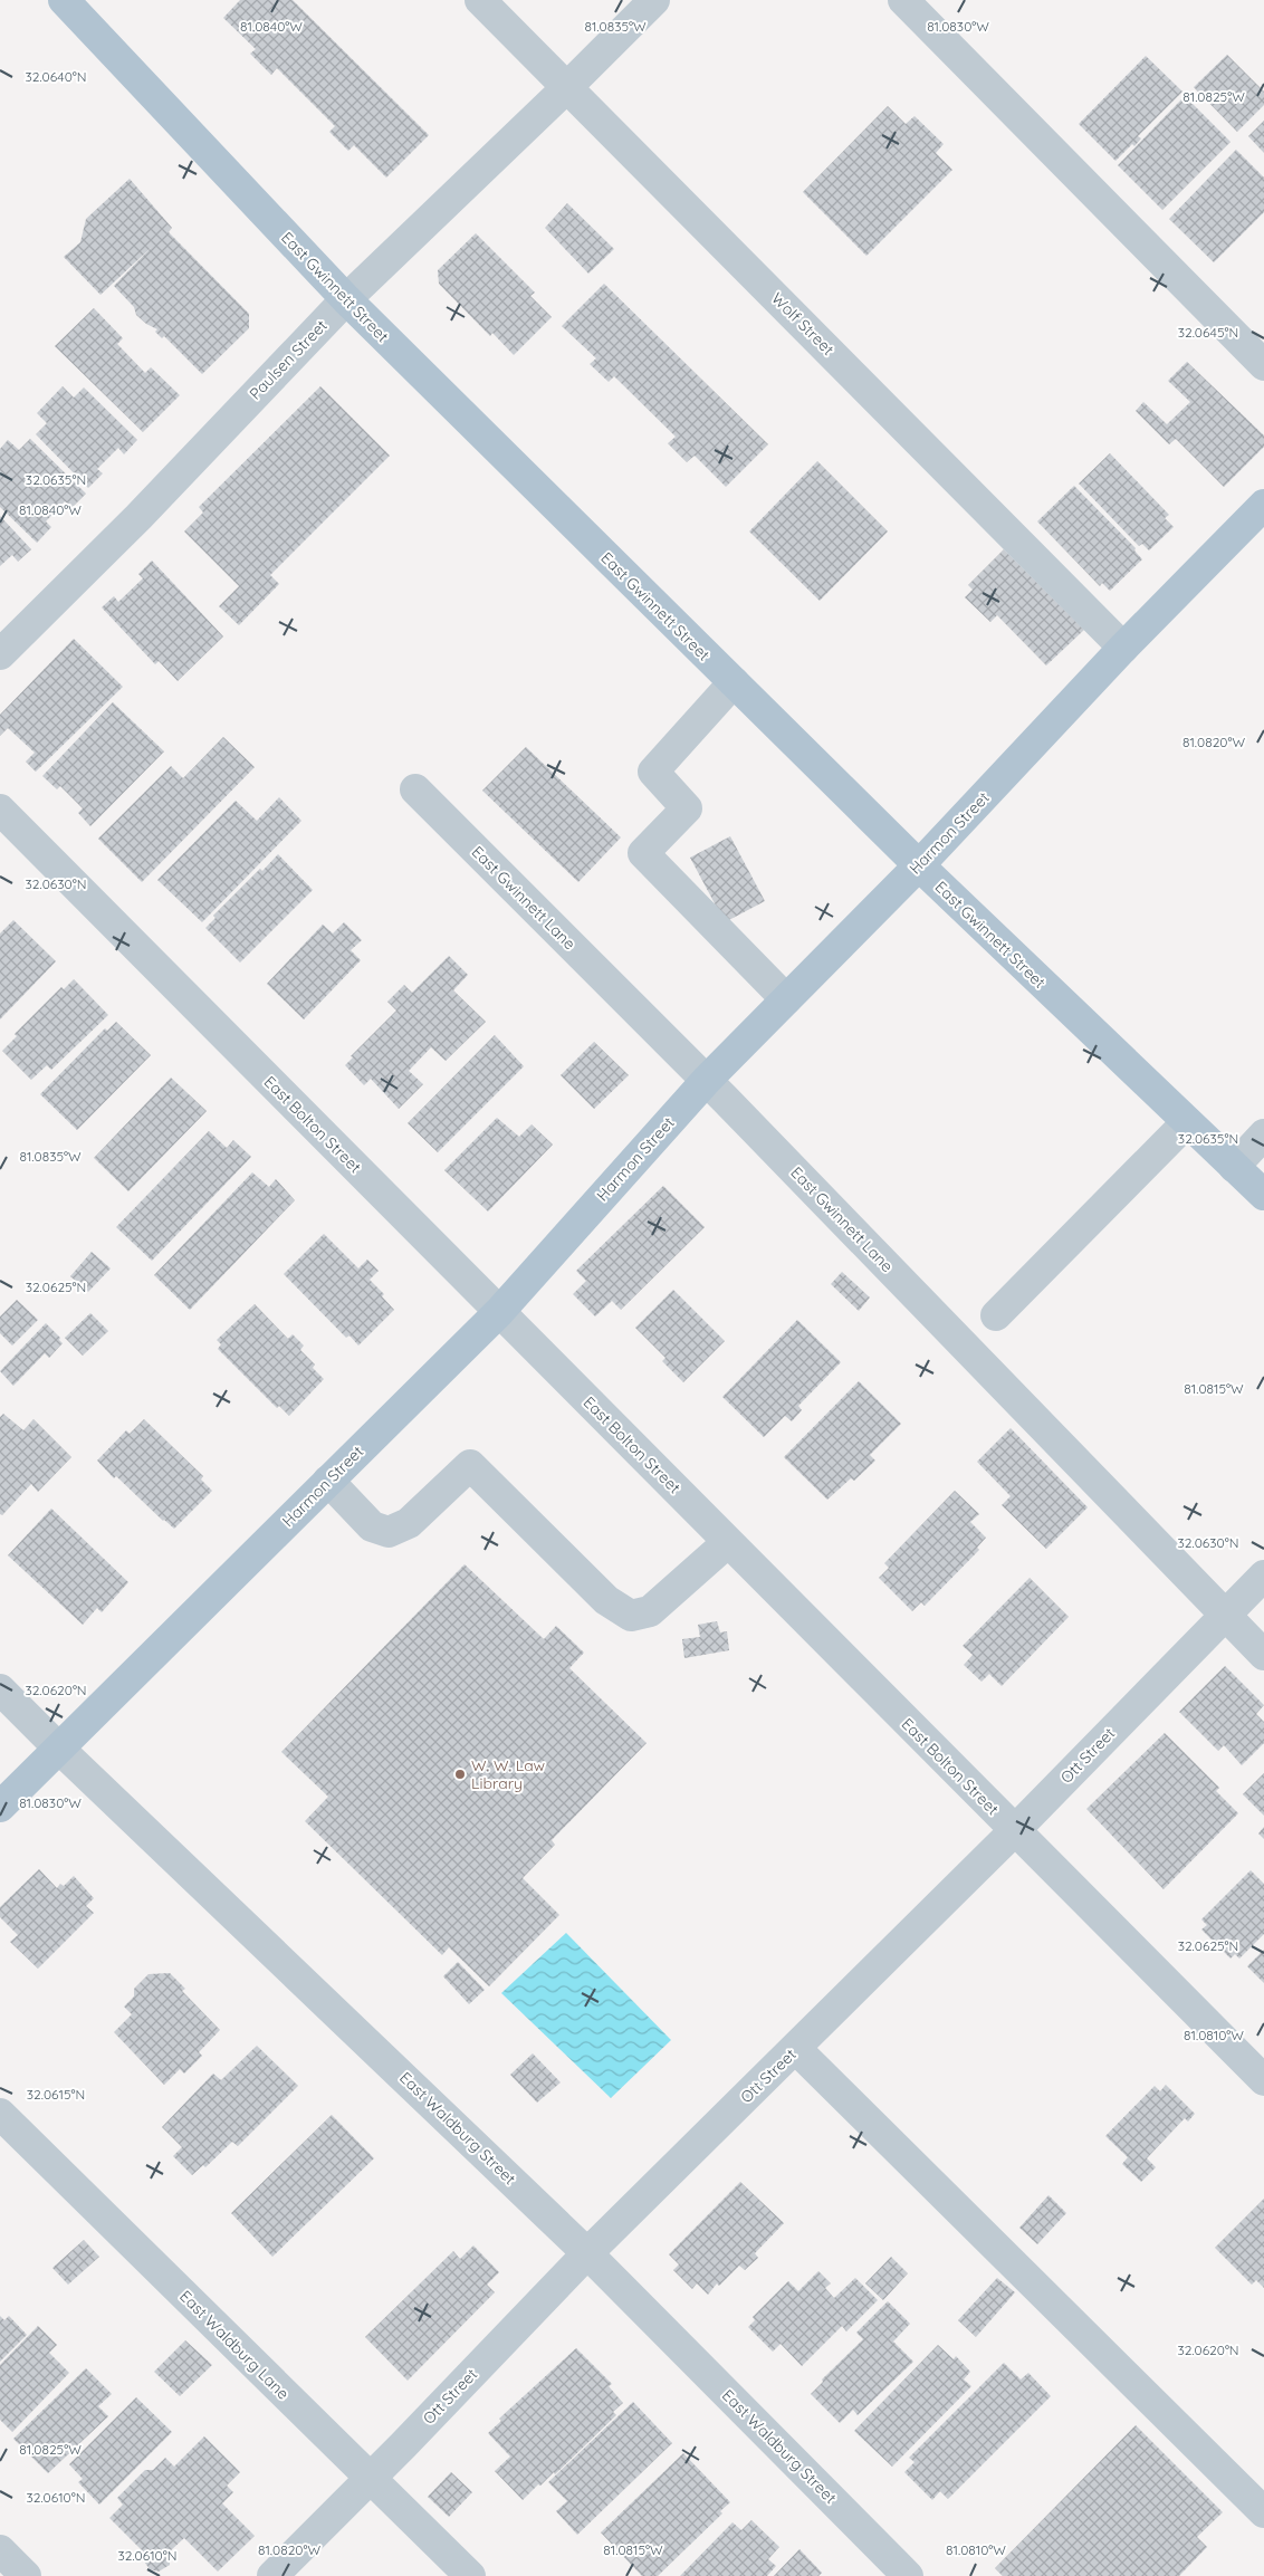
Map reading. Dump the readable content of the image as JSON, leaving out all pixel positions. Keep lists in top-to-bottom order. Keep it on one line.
{"streets":{"main road":["East Gwinnett Street","Harmon Street"],"street":["Wolf Street","Paulsen Street","East Gwinnett Lane","East Bolton Street","Ott Street","East Waldburg Street","East Waldburg Lane"]},"crossings":[["East Gwinnett Street","Paulsen Street"],["East Gwinnett Street","Harmon Street"],["Wolf Street","Paulsen Street"],["Wolf Street","Harmon Street"],["Harmon Street","East Gwinnett Lane"],["Harmon Street","East Bolton Street"],["Harmon Street","East Waldburg Street"],["East Gwinnett Lane","Ott Street"],["East Bolton Street","Ott Street"],["Ott Street","East Waldburg Street"],["Ott Street","East Waldburg Lane"]],"places":["W. W. Law Library"],"coordinates":["81.0840°W","81.0835°W","81.0830°W","32.0640°N","81.0825°W","32.0645°N","32.0635°N","81.0820°W","32.0630°N","32.0625°N","81.0815°W","32.0620°N","81.0810°W","32.0615°N","32.0610°N"]}
